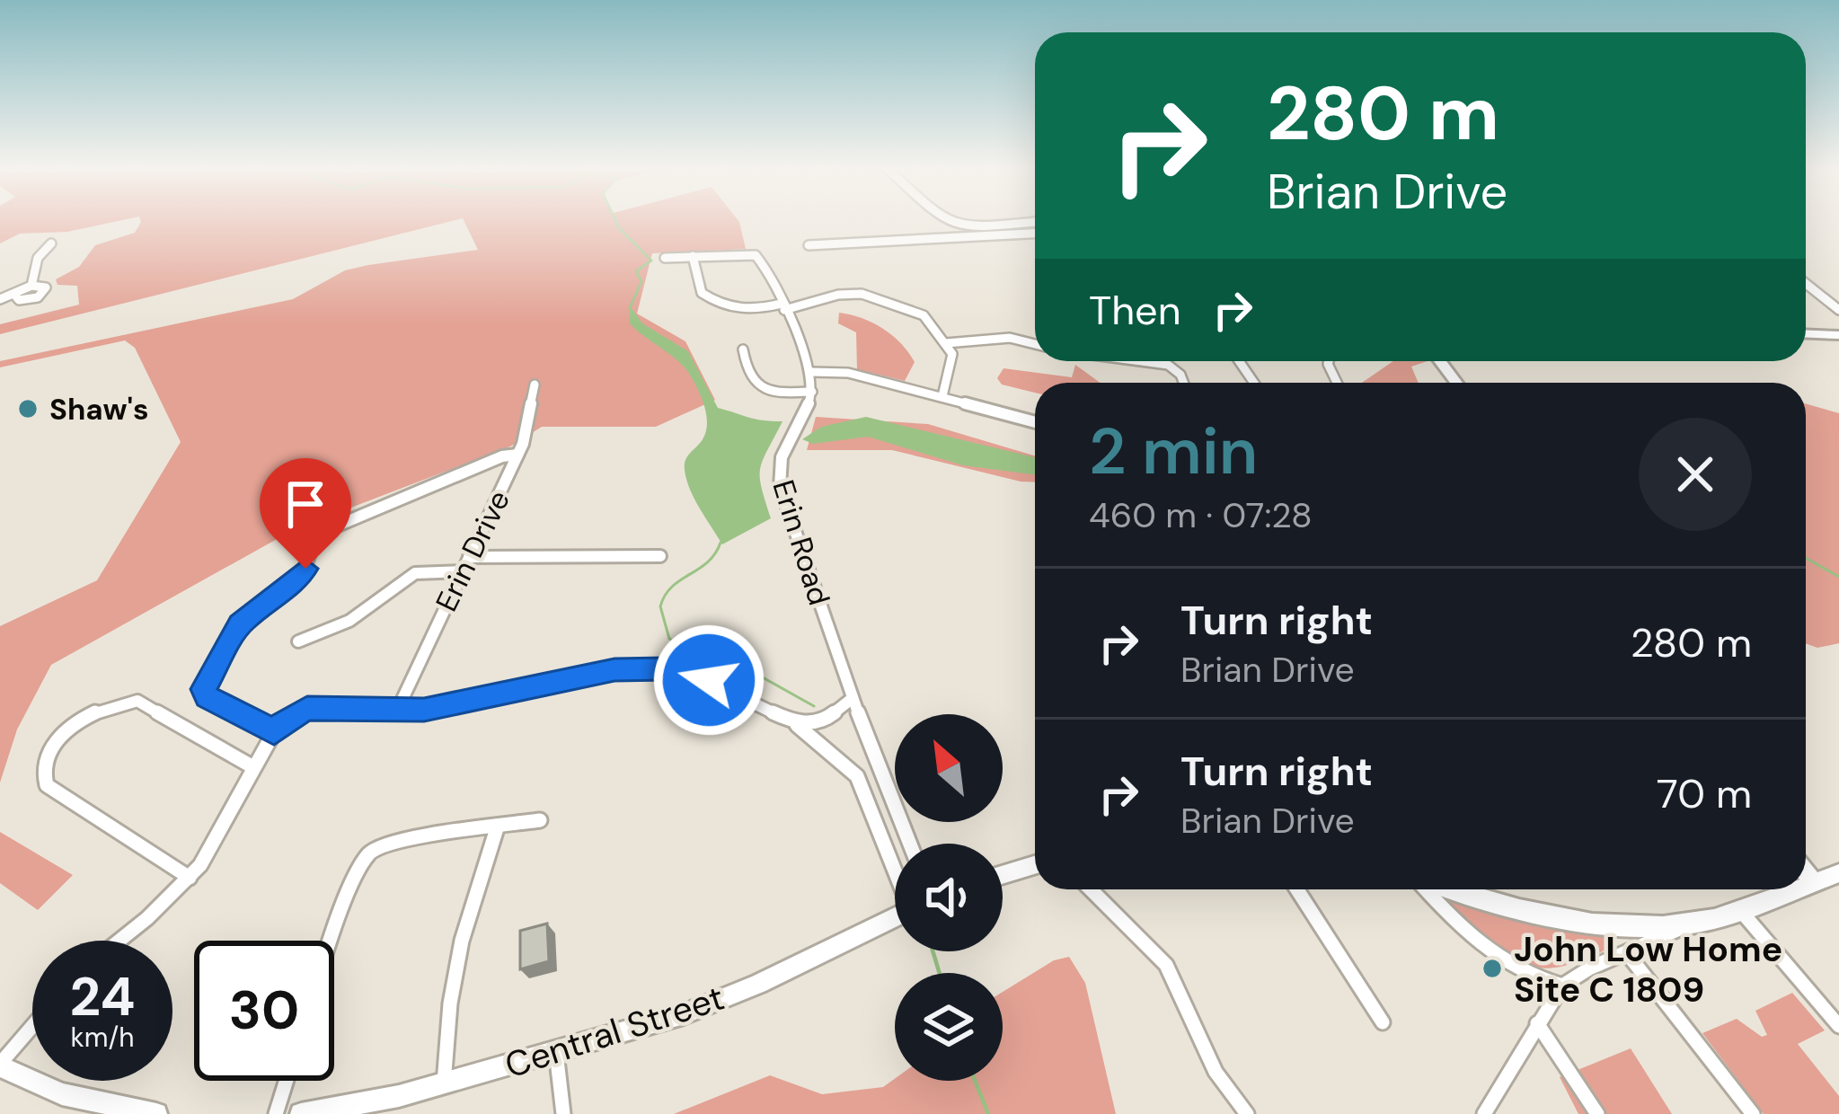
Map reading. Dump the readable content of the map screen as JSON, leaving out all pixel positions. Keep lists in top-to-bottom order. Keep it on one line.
{"streets":{"main road":["Central Street"],"street":["Erin Road","Erin Drive"]},"places":["Shaw's","John Low Home Site C 1809"],"north":"top left","page":{"turn":["280 m","Brian Drive"],"then":"Then","heading":["2 min","460 m · 07:28"],"list":[{"name":"Turn right","note":"Brian Drive","value":"280 m"},{"name":"Turn right","note":"Brian Drive","value":"70 m"}],"speed":"24 km/h","limit":"30"}}
